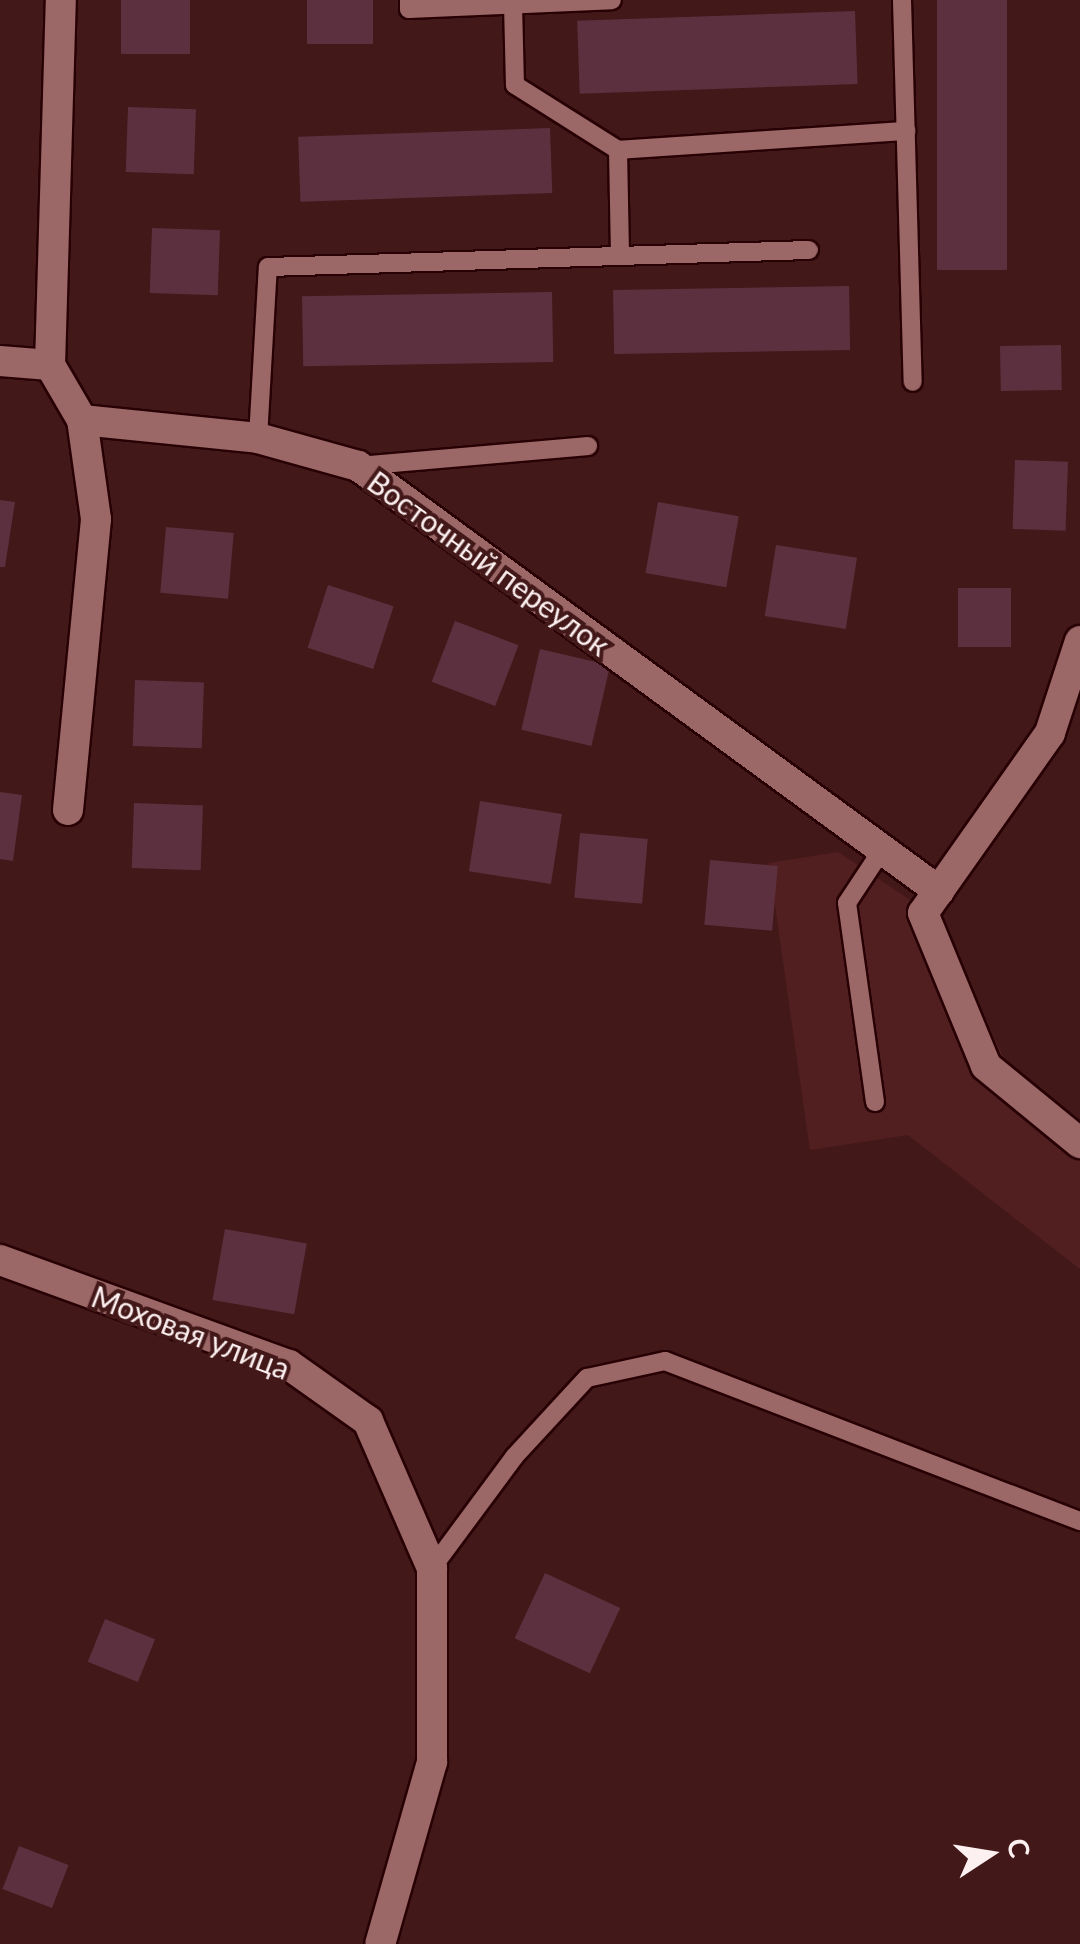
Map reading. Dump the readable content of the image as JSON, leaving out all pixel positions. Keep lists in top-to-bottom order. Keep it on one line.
{"streets":{"street":["Восточный переулок","Моховая улица"]},"north":"right"}
